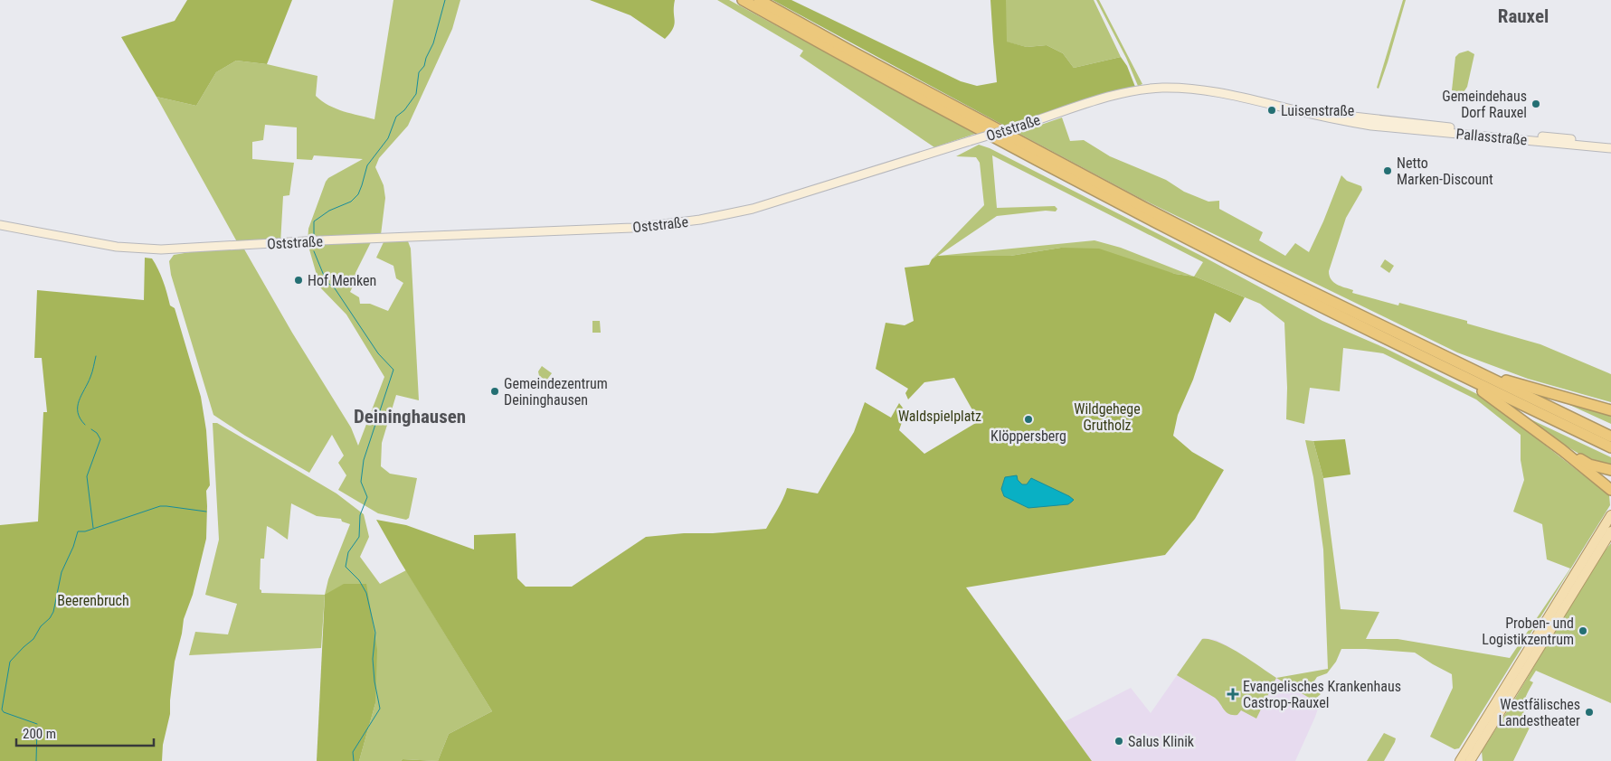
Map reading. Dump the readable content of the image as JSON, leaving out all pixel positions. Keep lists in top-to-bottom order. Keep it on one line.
{"streets":{"main road":["Oststraße","Pallasstraße"]},"crossings":[["Oststraße","Pallasstraße"]],"districts":["Rauxel","Deininghausen"],"parks":["Wildgehege Grutholz","Waldspielplatz","Beerenbruch"],"places":{"other":["Gemeindehaus Dorf Rauxel","Luisenstraße","Netto Marken-Discount","Hof Menken","Gemeindezentrum Deininghausen","Klöppersberg","Proben- und Logistikzentrum","Westfälisches Landestheater","Salus Klinik"],"health":["Evangelisches Krankenhaus Castrop-Rauxel"]},"scale_bar":"200 m"}
